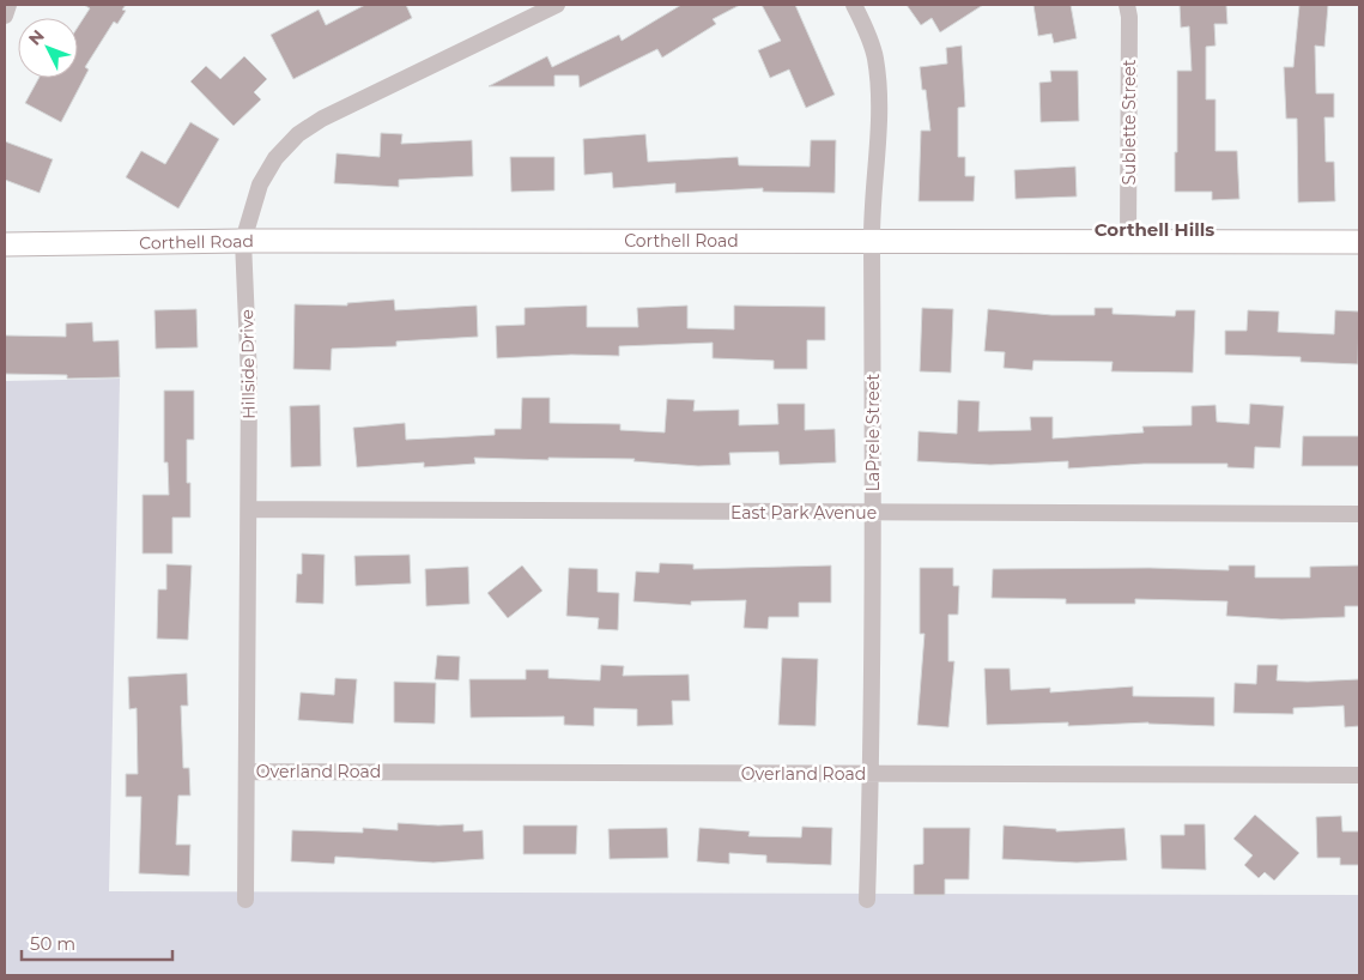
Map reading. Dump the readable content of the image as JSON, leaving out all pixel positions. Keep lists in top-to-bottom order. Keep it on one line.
{"streets":{"street":["Sublette Street","Corthell Road","Hillside Drive","LaPrele Street","East Park Avenue","Overland Road"]},"crossings":[["Sublette Street","Corthell Road"],["Corthell Road","Hillside Drive"],["Corthell Road","LaPrele Street"],["Hillside Drive","East Park Avenue"],["Hillside Drive","Overland Road"],["LaPrele Street","East Park Avenue"],["LaPrele Street","Overland Road"]],"districts":["Corthell Hills"],"scale_bar":"50 m","north":"top left"}
